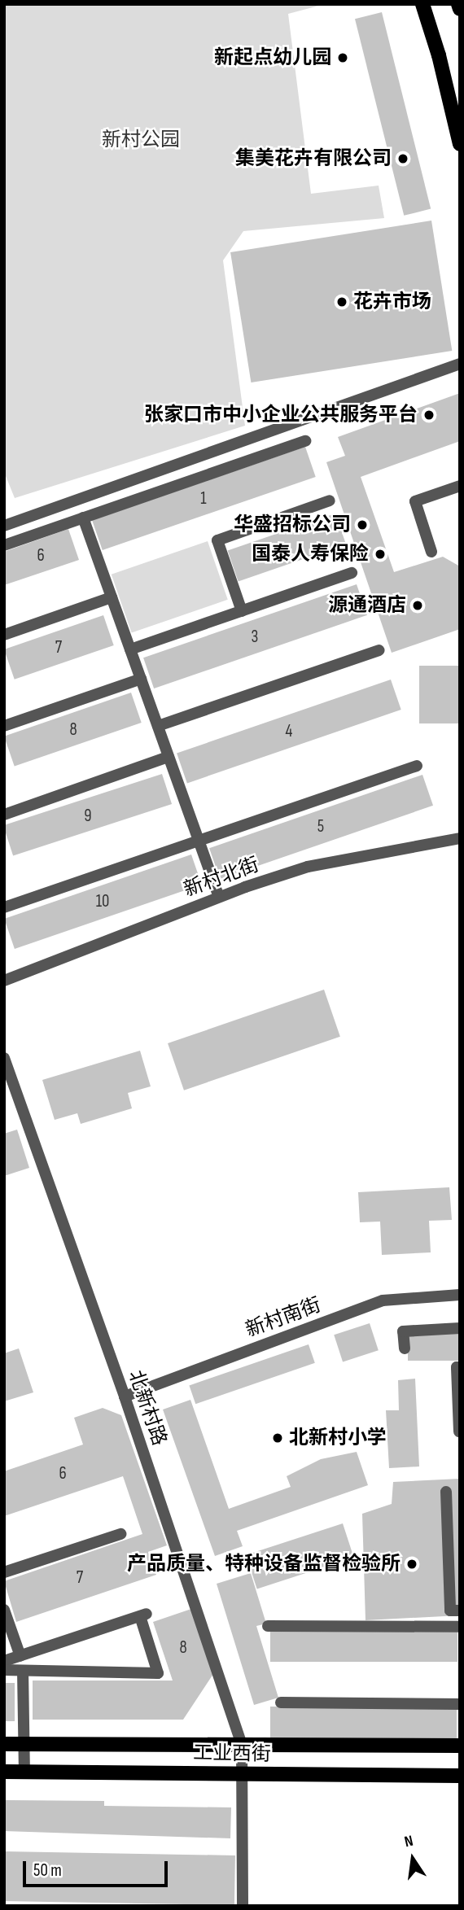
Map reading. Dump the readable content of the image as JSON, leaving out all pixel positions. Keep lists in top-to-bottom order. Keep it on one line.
{"streets":{"main road":["工业西街"],"street":["新村北街","新村南街","北新村路"]},"crossings":[["新村南街","北新村路"],["北新村路","工业西街"]],"parks":["新村公园"],"places":["新起点幼儿园","集美花卉有限公司","花卉市场","张家口市中小企业公共服务平台","华盛招标公司","国泰人寿保险","源通酒店","北新村小学","产品质量、特种设备监督检验所"],"house_numbers":["1","6","3","7","8","4","9","5","10","6","7","8"],"scale_bar":"50 m","north":"top"}
